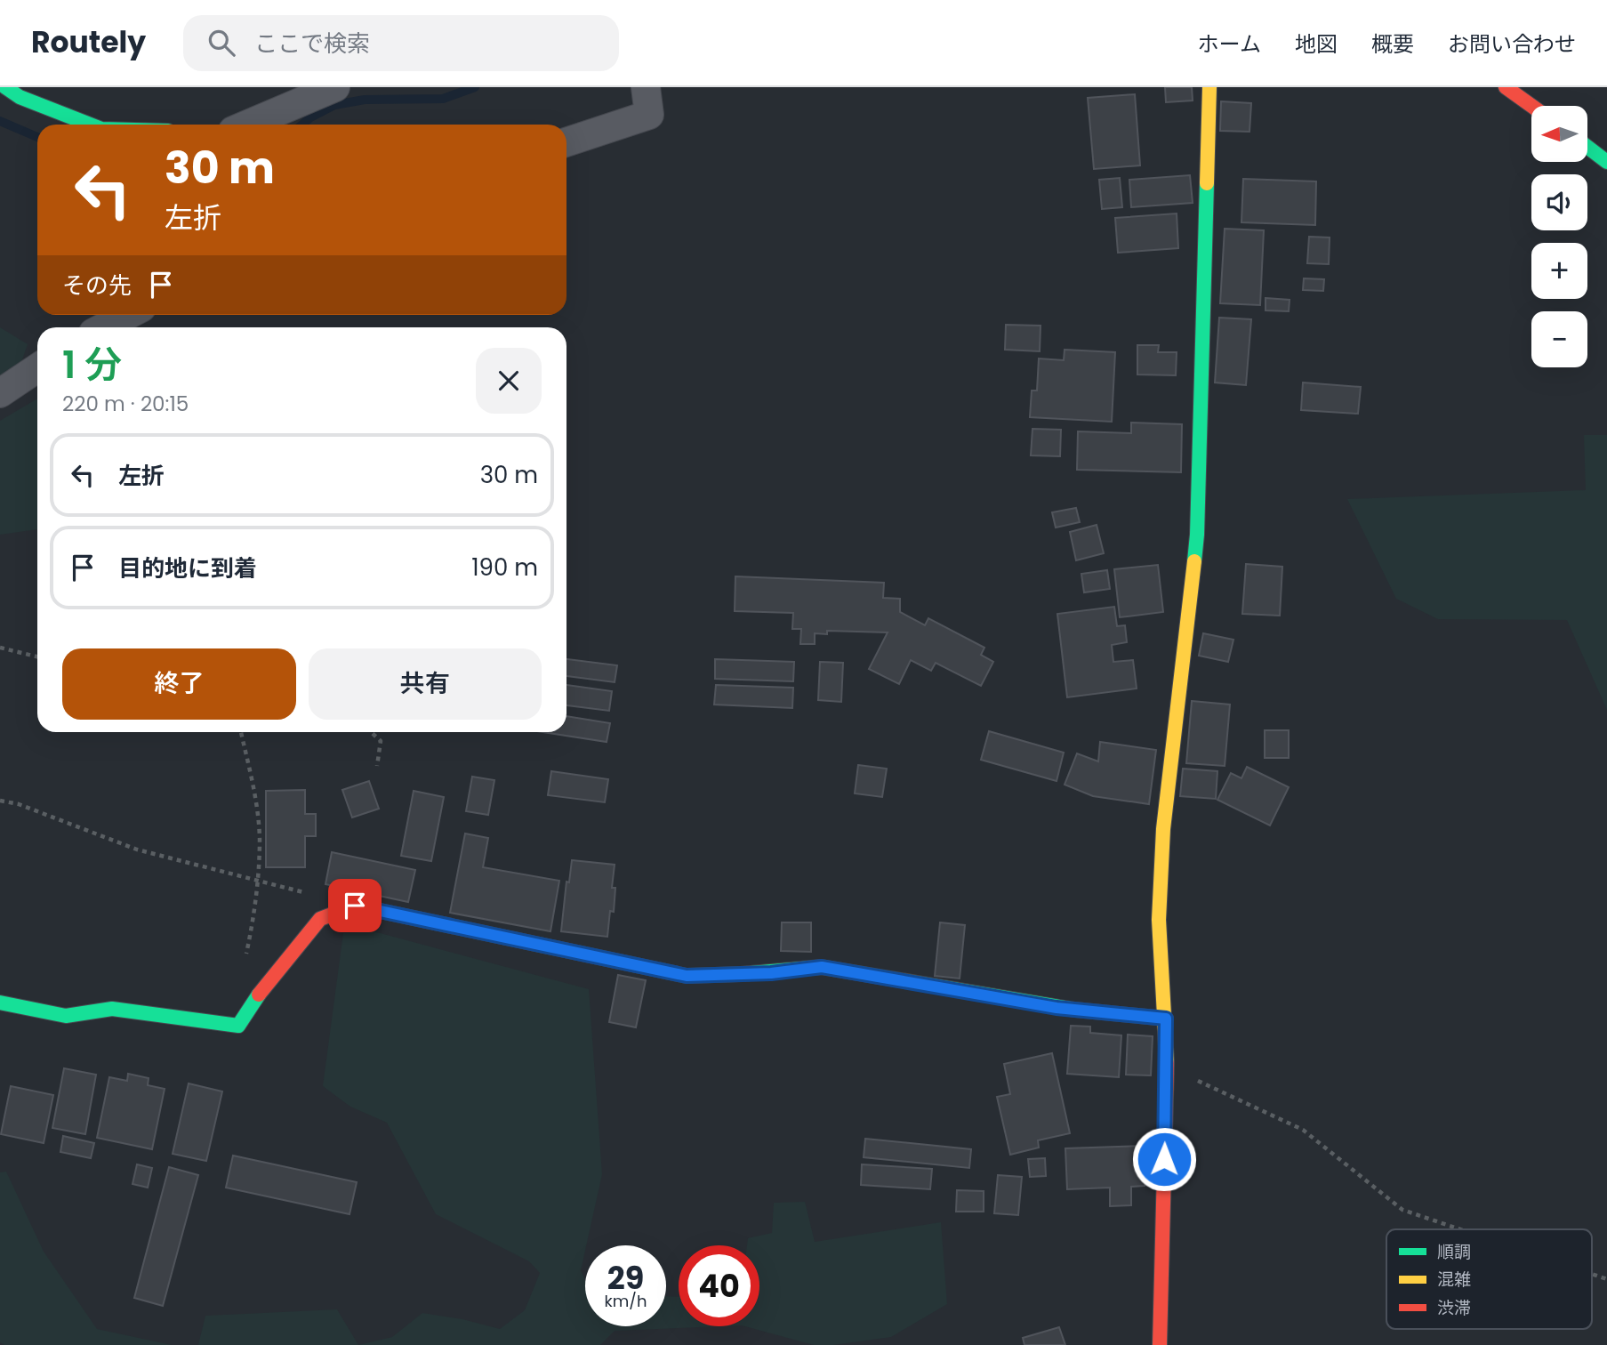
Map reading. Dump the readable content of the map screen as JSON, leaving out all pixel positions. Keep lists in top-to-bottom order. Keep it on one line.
{"legend":["順調","混雑","渋滞"],"north":"left","page":{"header":"Routely","search":"ここで検索","nav":["ホーム","地図","概要","お問い合わせ"],"map_buttons":["+","−"],"turn":["30 m","左折"],"then":"その先","heading":["1 分","220 m · 20:15"],"list":[{"name":"左折","value":"30 m"},{"name":"目的地に到着","value":"190 m"}],"buttons":["終了","共有"],"speed":"29 km/h","limit":"40"}}
